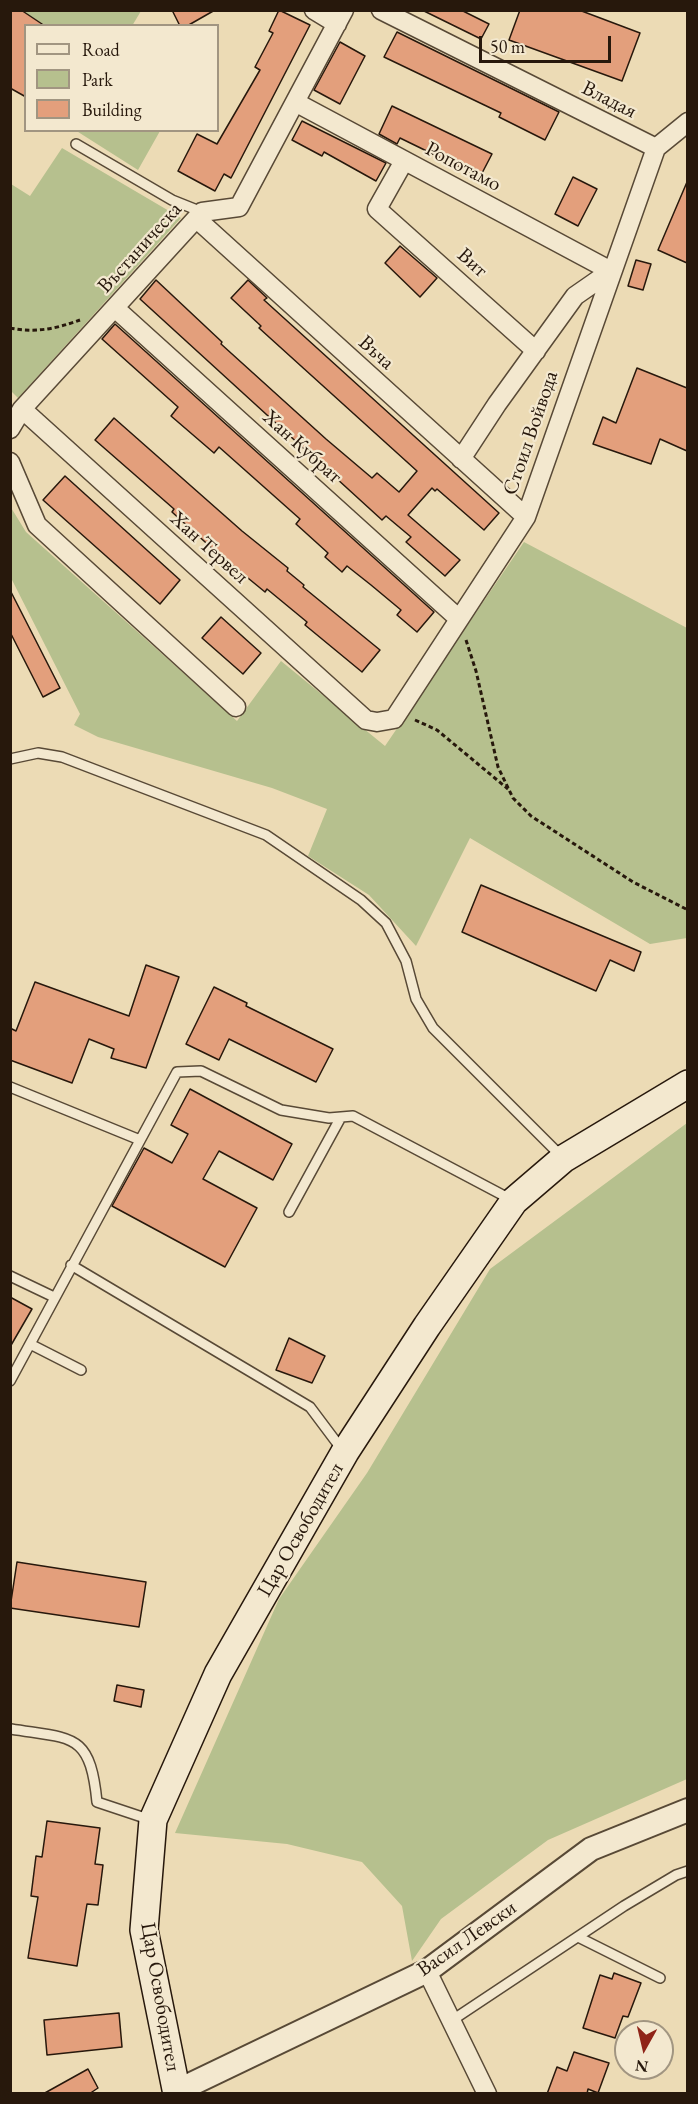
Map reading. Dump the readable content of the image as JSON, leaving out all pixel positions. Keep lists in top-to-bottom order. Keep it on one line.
{"streets":{"main road":["Цар Освободител"],"street":["Владая","Ропотамо","Въстаническа","Вит","Въча","Стоил Войвода","Хан Кубрат","Хан Тервел","Васил Левски"]},"crossings":[["Владая","Стоил Войвода"],["Ропотамо","Въстаническа"],["Ропотамо","Вит"],["Ропотамо","Стоил Войвода"],["Въстаническа","Въча"],["Въстаническа","Хан Кубрат"],["Въстаническа","Хан Тервел"],["Въча","Стоил Войвода"],["Стоил Войвода","Хан Кубрат"],["Стоил Войвода","Хан Тервел"],["Цар Освободител","Васил Левски"]],"legend":["Road","Park","Building"],"scale_bar":"50 m","north":"bottom"}
